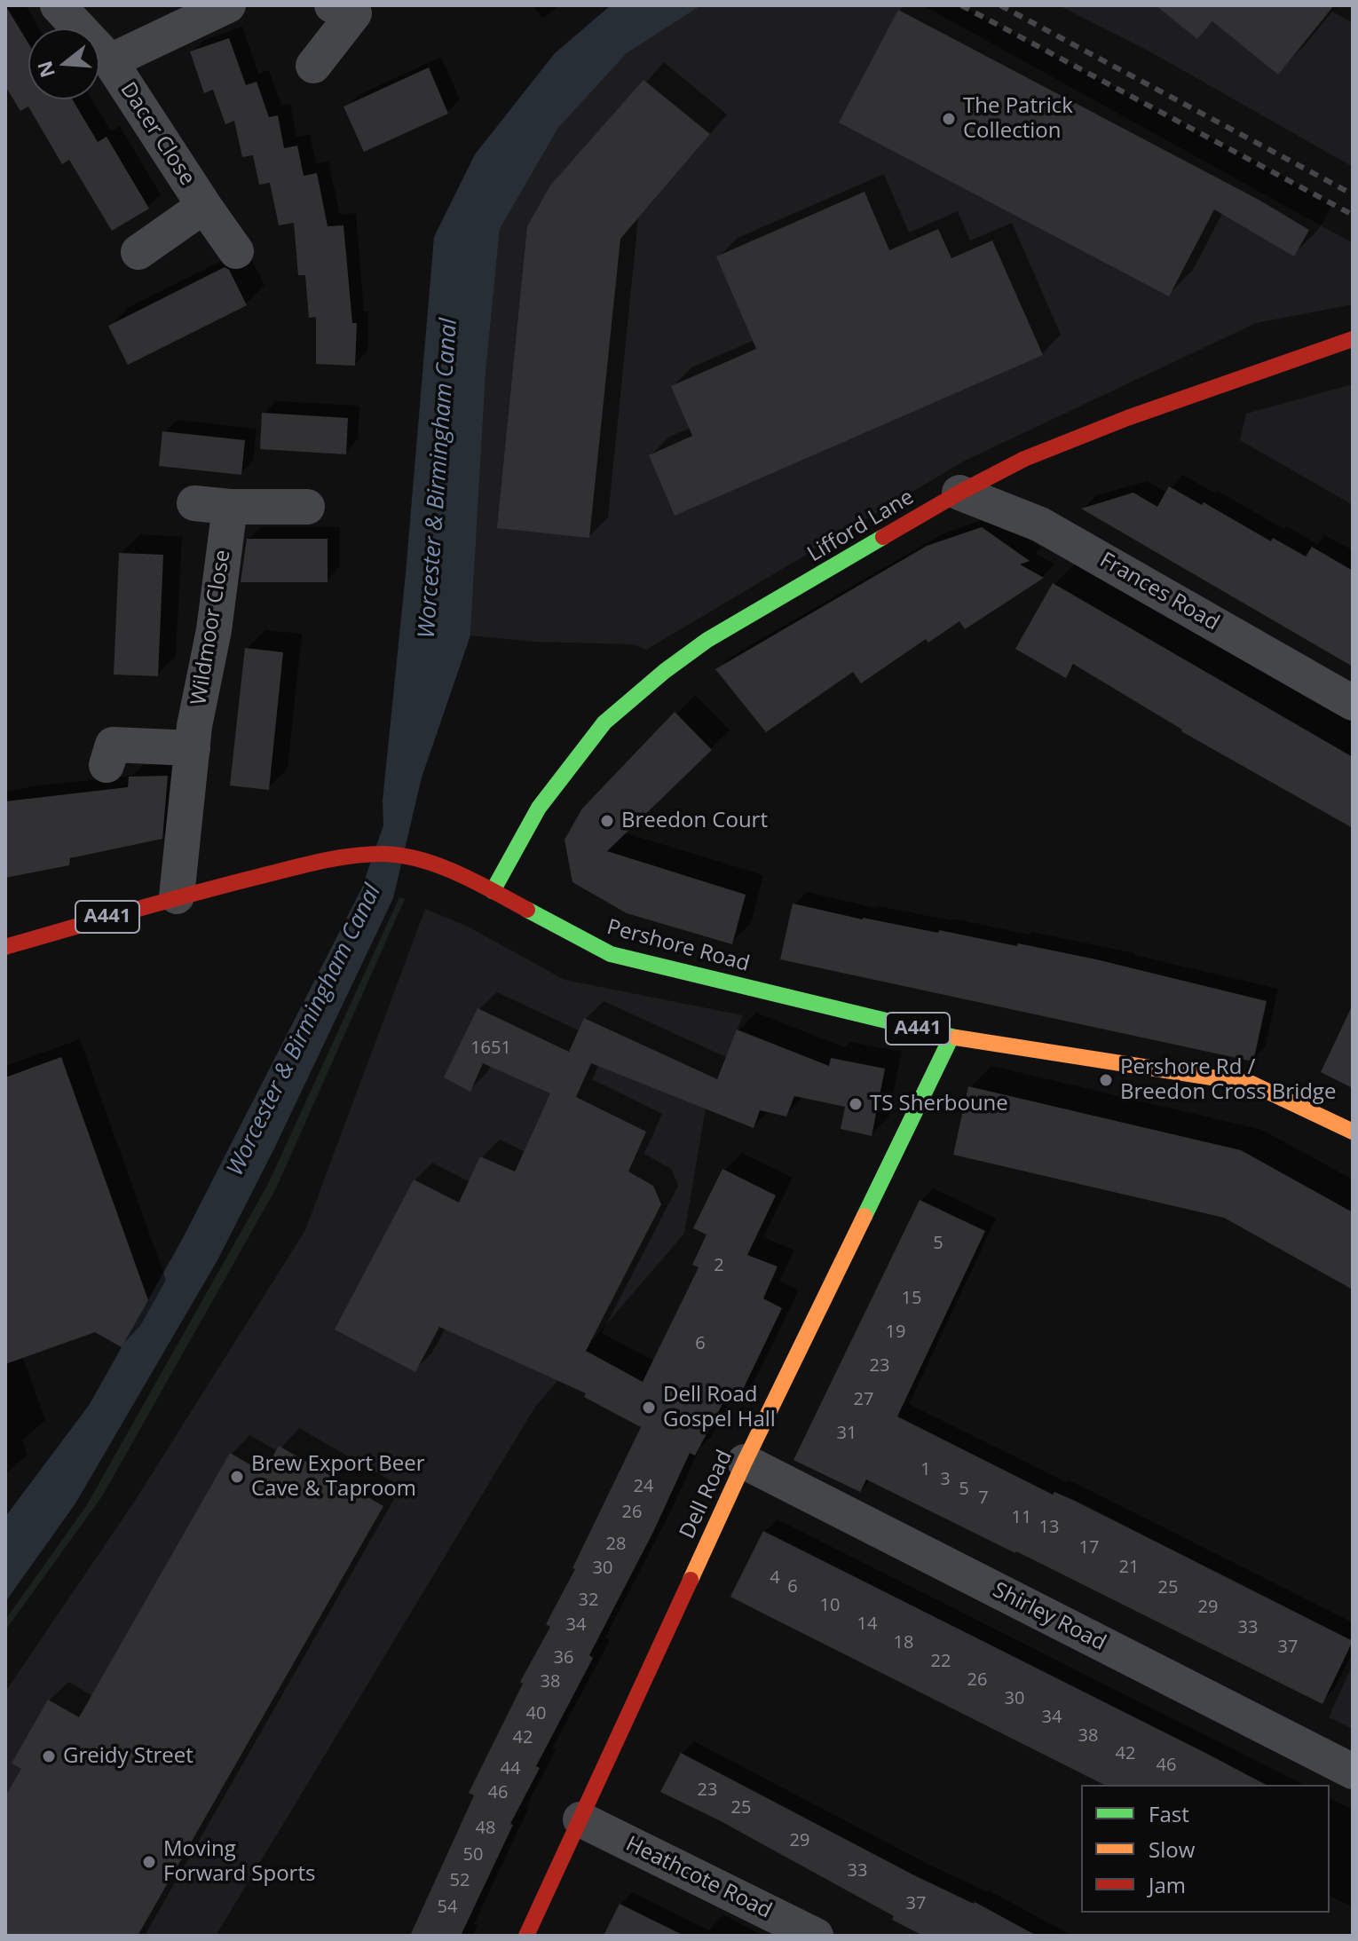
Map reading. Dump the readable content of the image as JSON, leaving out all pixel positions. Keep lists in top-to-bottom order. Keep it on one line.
{"streets":{"street":["Dacer Close","Lifford Lane","Frances Road","Wildmoor Close","A441","Pershore Road","Dell Road","Shirley Road","Heathcote Road"]},"crossings":[["Lifford Lane","Frances Road"],["Lifford Lane","Pershore Road"],["Wildmoor Close","Pershore Road"],["Pershore Road","Dell Road"],["Dell Road","Shirley Road"],["Dell Road","Heathcote Road"]],"water":["Worcester & Birmingham Canal"],"places":["The Patrick Collection","Breedon Court","Pershore Rd / Breedon Cross Bridge","TS Sherboune","Dell Road Gospel Hall","Brew Export Beer Cave & Taproom","Greidy Street","Moving Forward Sports"],"house_numbers":["1651","5","2","15","19","6","23","27","31","1","3","24","5","7","26","11","13","28","17","21","30","4","6","25","32","10","29","14","34","33","18","37","36","22","26","38","30","40","34","38","42","42","46","44","23","46","25","48","29","50","33","52","37","54"],"legend":["Fast","Slow","Jam"],"north":"left"}
